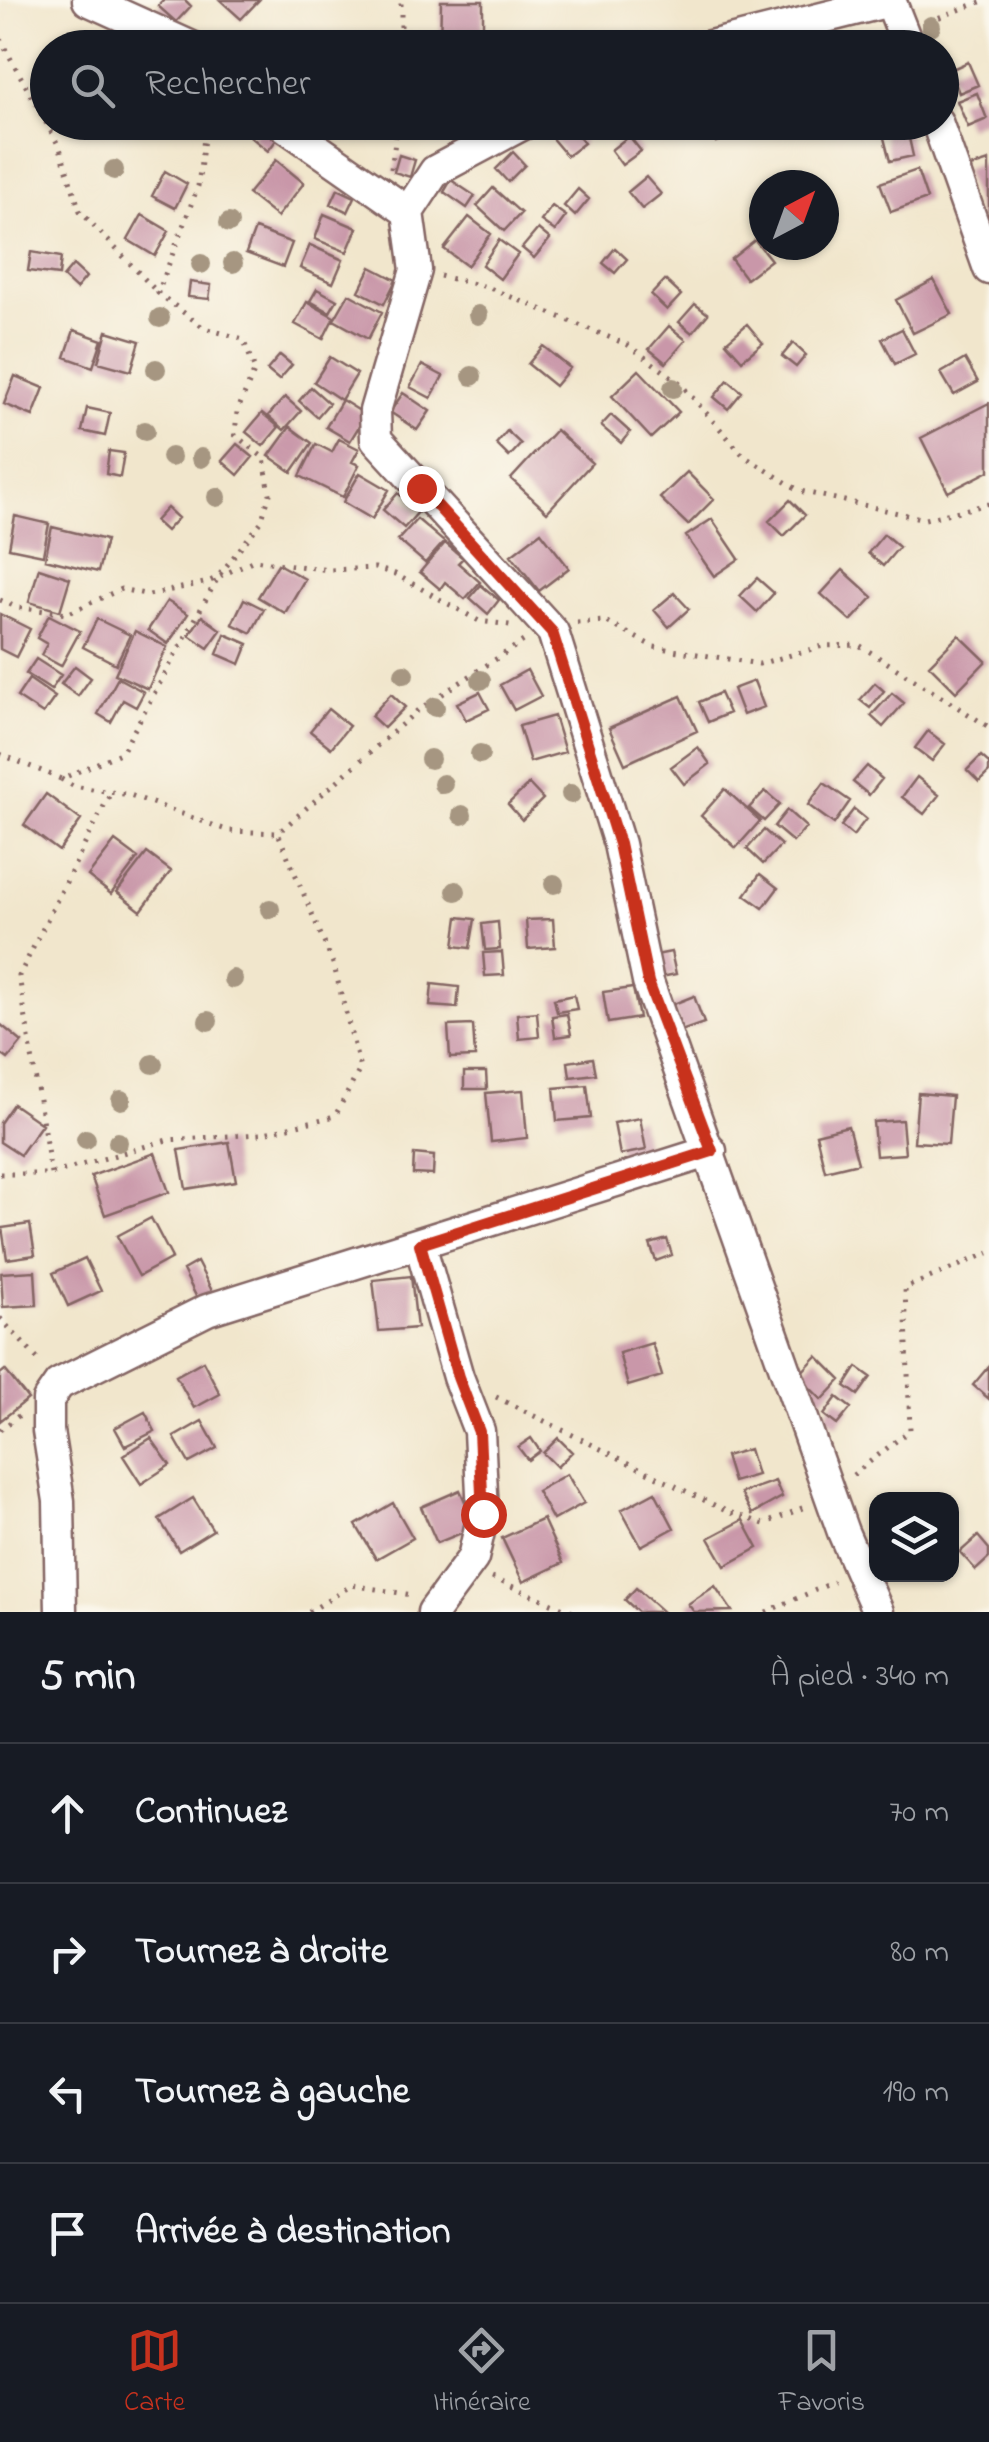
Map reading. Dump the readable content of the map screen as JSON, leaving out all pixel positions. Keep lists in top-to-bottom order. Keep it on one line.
{"north":"top right","page":{"search":"Rechercher","heading":["5 min","À pied · 340 m"],"list":[["Continuez","70 m"],["Tournez à droite","80 m"],["Tournez à gauche","190 m"],"Arrivée à destination"],"nav":["Carte","Itinéraire","Favoris"]}}
